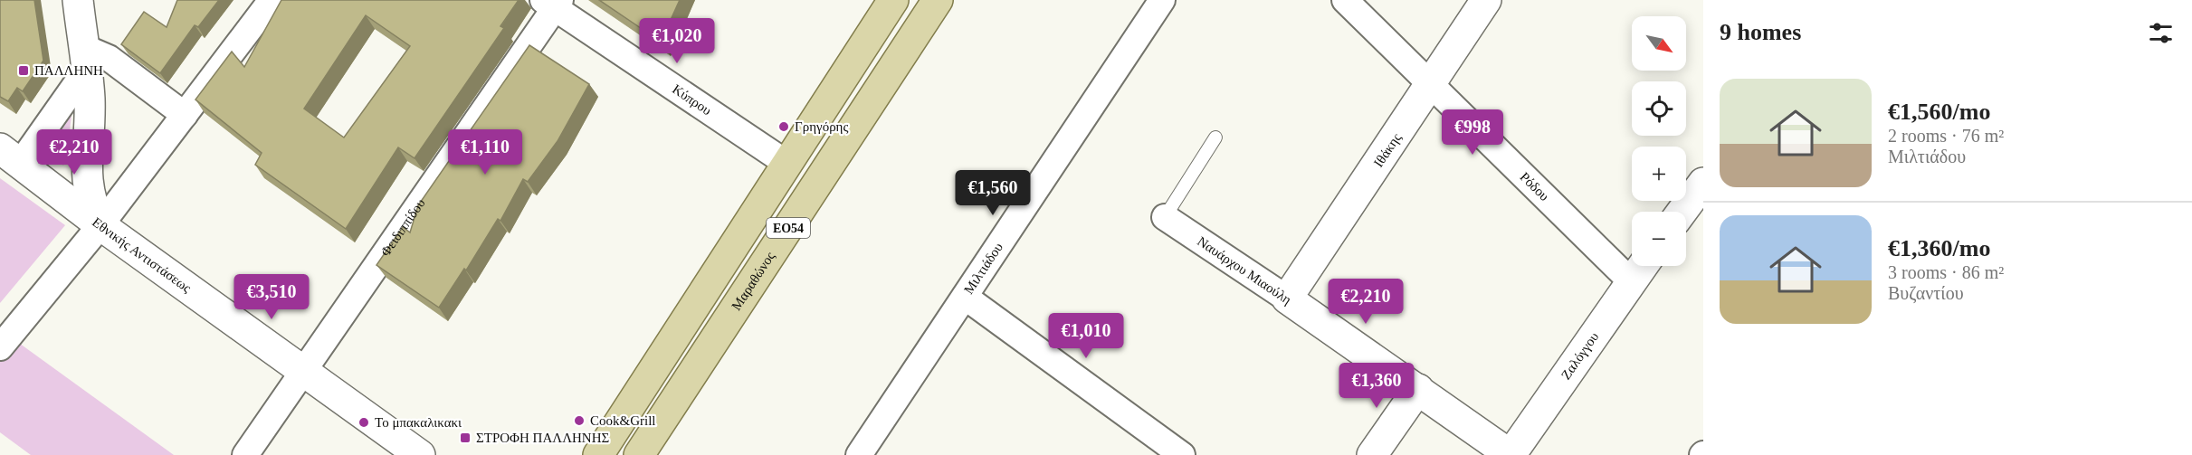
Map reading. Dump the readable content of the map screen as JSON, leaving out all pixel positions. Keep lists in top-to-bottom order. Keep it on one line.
{"streets":{"main road":["ΕΟ54","Μαραθώνος"],"street":["Κύπρου","Ιθάκης","Ρόδου","Φειδιππίδου","Εθνικής Αντιστάσεως","Μιλτιάδου","Ναυάρχου Μιαούλη","Ζαλόγγου"]},"crossings":[["Κύπρου","Φειδιππίδου"],["Κύπρου","ΕΟ54"],["Ιθάκης","Ρόδου"],["Ιθάκης","Ναυάρχου Μιαούλη"],["Ρόδου","Ζαλόγγου"],["Φειδιππίδου","Εθνικής Αντιστάσεως"],["Ναυάρχου Μιαούλη","Ζαλόγγου"]],"places":{"transit":["ΠΑΛΛΗΝΗ","ΣΤΡΟΦΗ ΠΑΛΛΗΝΗΣ"],"other":["Γρηγόρης","Cook&Grill","Το μπακαλικακι"]},"north":"bottom right","page":{"heading":"9 homes","map_buttons":["+","−"],"price":["€1,020","€998","€2,210","€1,110","€1,560","€3,510","€2,210","€1,010","€1,360"],"list":[{"name":"€1,560/mo","note":"2 rooms · 76 m² · Μιλτιάδου"},{"name":"€1,360/mo","note":"3 rooms · 86 m² · Βυζαντίου"}]}}
